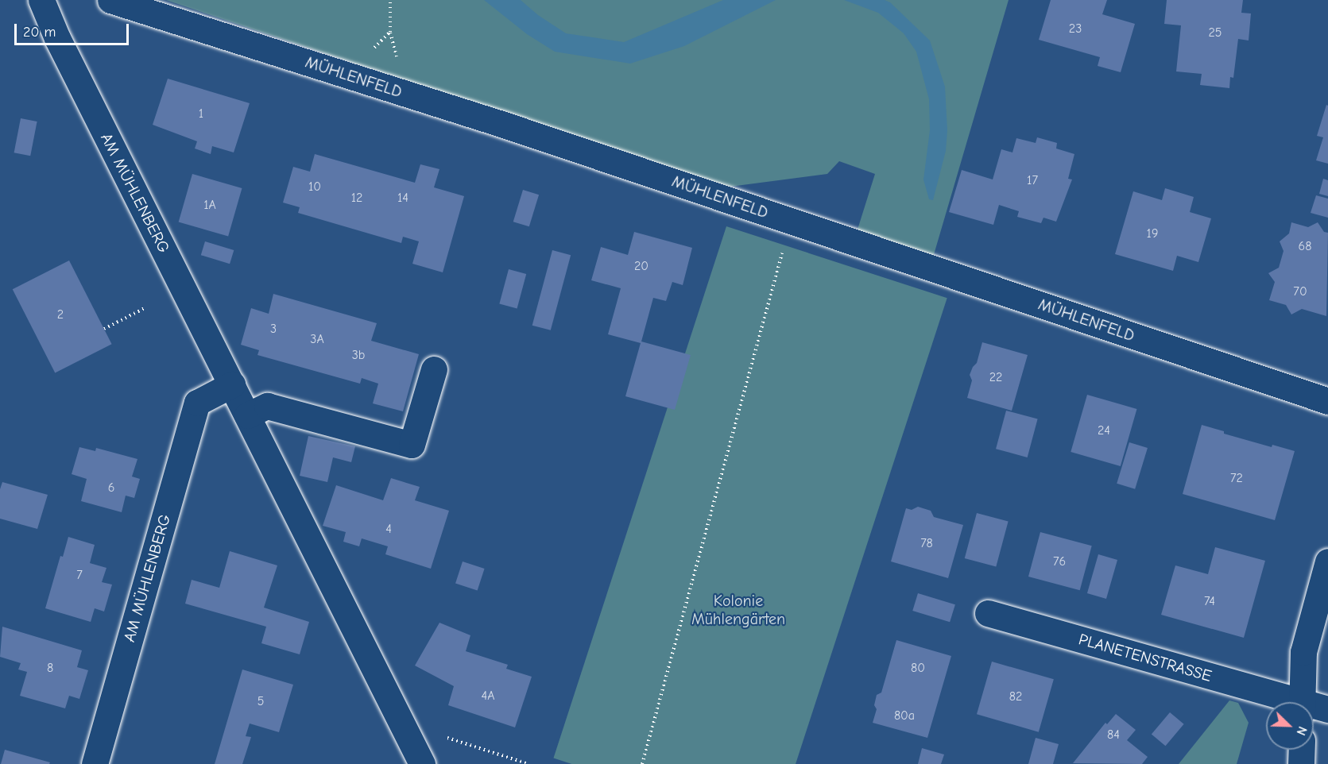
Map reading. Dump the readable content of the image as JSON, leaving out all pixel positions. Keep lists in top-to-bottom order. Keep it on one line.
{"streets":{"street":["MÜHLENFELD","AM MÜHLENBERG","PLANETENSTRASSE"]},"parks":["Kolonie Mühlengärten"],"house_numbers":["23","25","1","17","10","12","14","1A","19","68","20","70","2","3","3A","3b","22","24","72","6","4","78","76","7","74","8","80","4A","82","5","80a","84"],"scale_bar":"20 m","north":"bottom right"}
